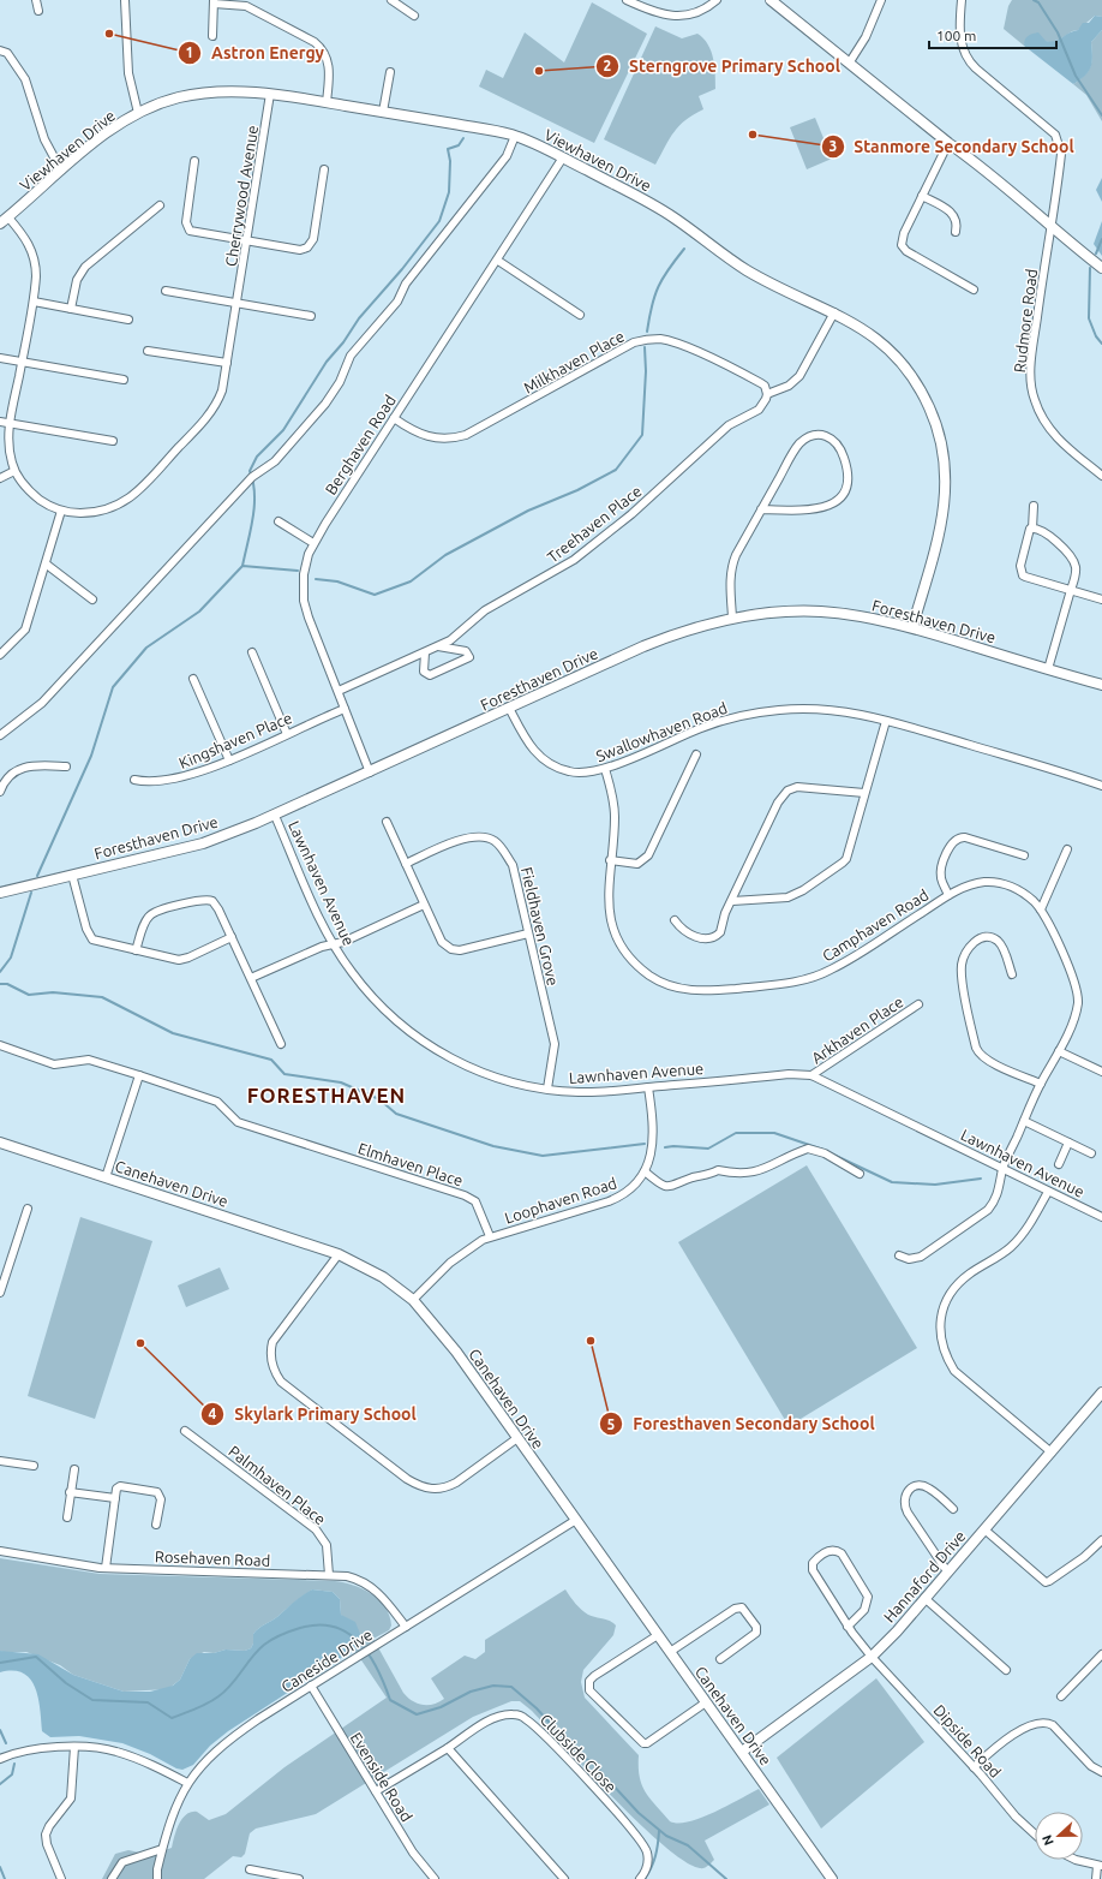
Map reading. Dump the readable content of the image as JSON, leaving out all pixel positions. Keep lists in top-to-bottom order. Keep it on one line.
{"streets":{"street":["Viewhaven Drive","Cherrywood Avenue","Rudmore Road","Milkhaven Place","Berghaven Road","Treehaven Place","Foresthaven Drive","Swallowhaven Road","Kingshaven Place","Lawnhaven Avenue","Camphaven Road","Fieldhaven Grove","Arkhaven Place","Elmhaven Place","Canehaven Drive","Loophaven Road","Palmhaven Place","Rosehaven Road","Hannaford Drive","Caneside Drive","Dipside Road","Clubside Close","Evenside Road"]},"crossings":[["Viewhaven Drive","Cherrywood Avenue"],["Viewhaven Drive","Berghaven Road"],["Viewhaven Drive","Foresthaven Drive"],["Milkhaven Place","Berghaven Road"],["Milkhaven Place","Treehaven Place"],["Berghaven Road","Treehaven Place"],["Berghaven Road","Foresthaven Drive"],["Berghaven Road","Kingshaven Place"],["Foresthaven Drive","Swallowhaven Road"],["Foresthaven Drive","Lawnhaven Avenue"],["Swallowhaven Road","Camphaven Road"],["Lawnhaven Avenue","Camphaven Road"],["Lawnhaven Avenue","Fieldhaven Grove"],["Lawnhaven Avenue","Arkhaven Place"],["Lawnhaven Avenue","Loophaven Road"],["Elmhaven Place","Loophaven Road"],["Canehaven Drive","Loophaven Road"],["Canehaven Drive","Hannaford Drive"],["Canehaven Drive","Caneside Drive"],["Palmhaven Place","Rosehaven Road"],["Rosehaven Road","Caneside Drive"],["Hannaford Drive","Dipside Road"],["Caneside Drive","Evenside Road"],["Clubside Close","Evenside Road"]],"districts":["FORESTHAVEN"],"places":["Astron Energy","Sterngrove Primary School","Stanmore Secondary School","Foresthaven Secondary School","Skylark Primary School"],"scale_bar":"100 m","north":"left"}
